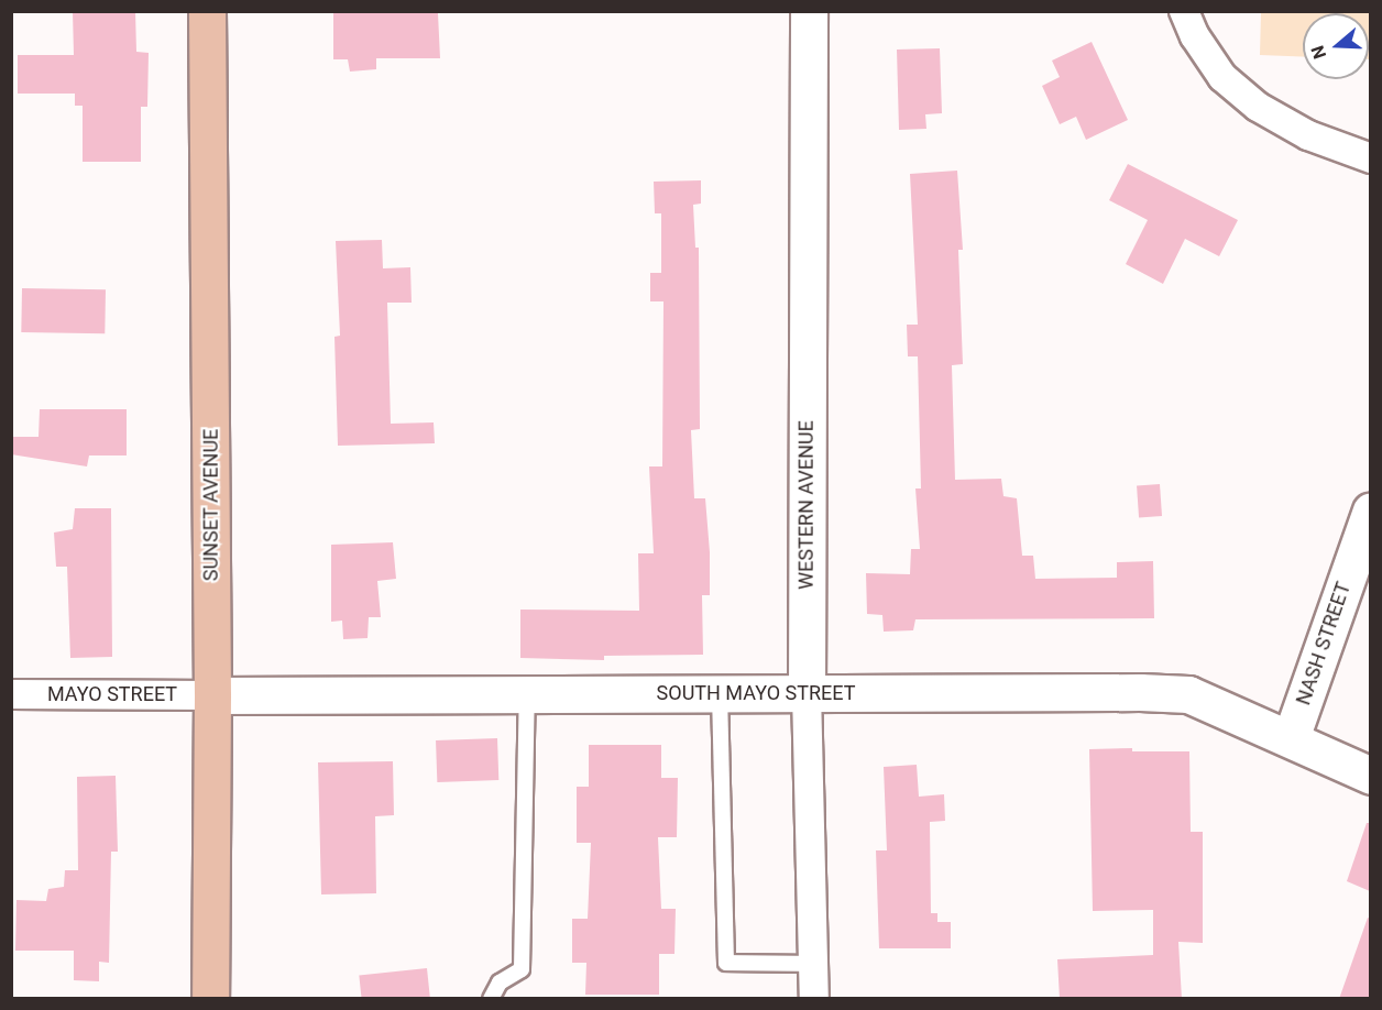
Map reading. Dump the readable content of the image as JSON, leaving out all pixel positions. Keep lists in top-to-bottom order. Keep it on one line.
{"streets":{"main road":["SUNSET AVENUE"],"street":["WESTERN AVENUE","NASH STREET","SOUTH MAYO STREET","MAYO STREET"]},"crossings":[["SUNSET AVENUE","SOUTH MAYO STREET"],["SUNSET AVENUE","MAYO STREET"],["WESTERN AVENUE","SOUTH MAYO STREET"],["NASH STREET","SOUTH MAYO STREET"],["SOUTH MAYO STREET","MAYO STREET"]],"north":"left"}
